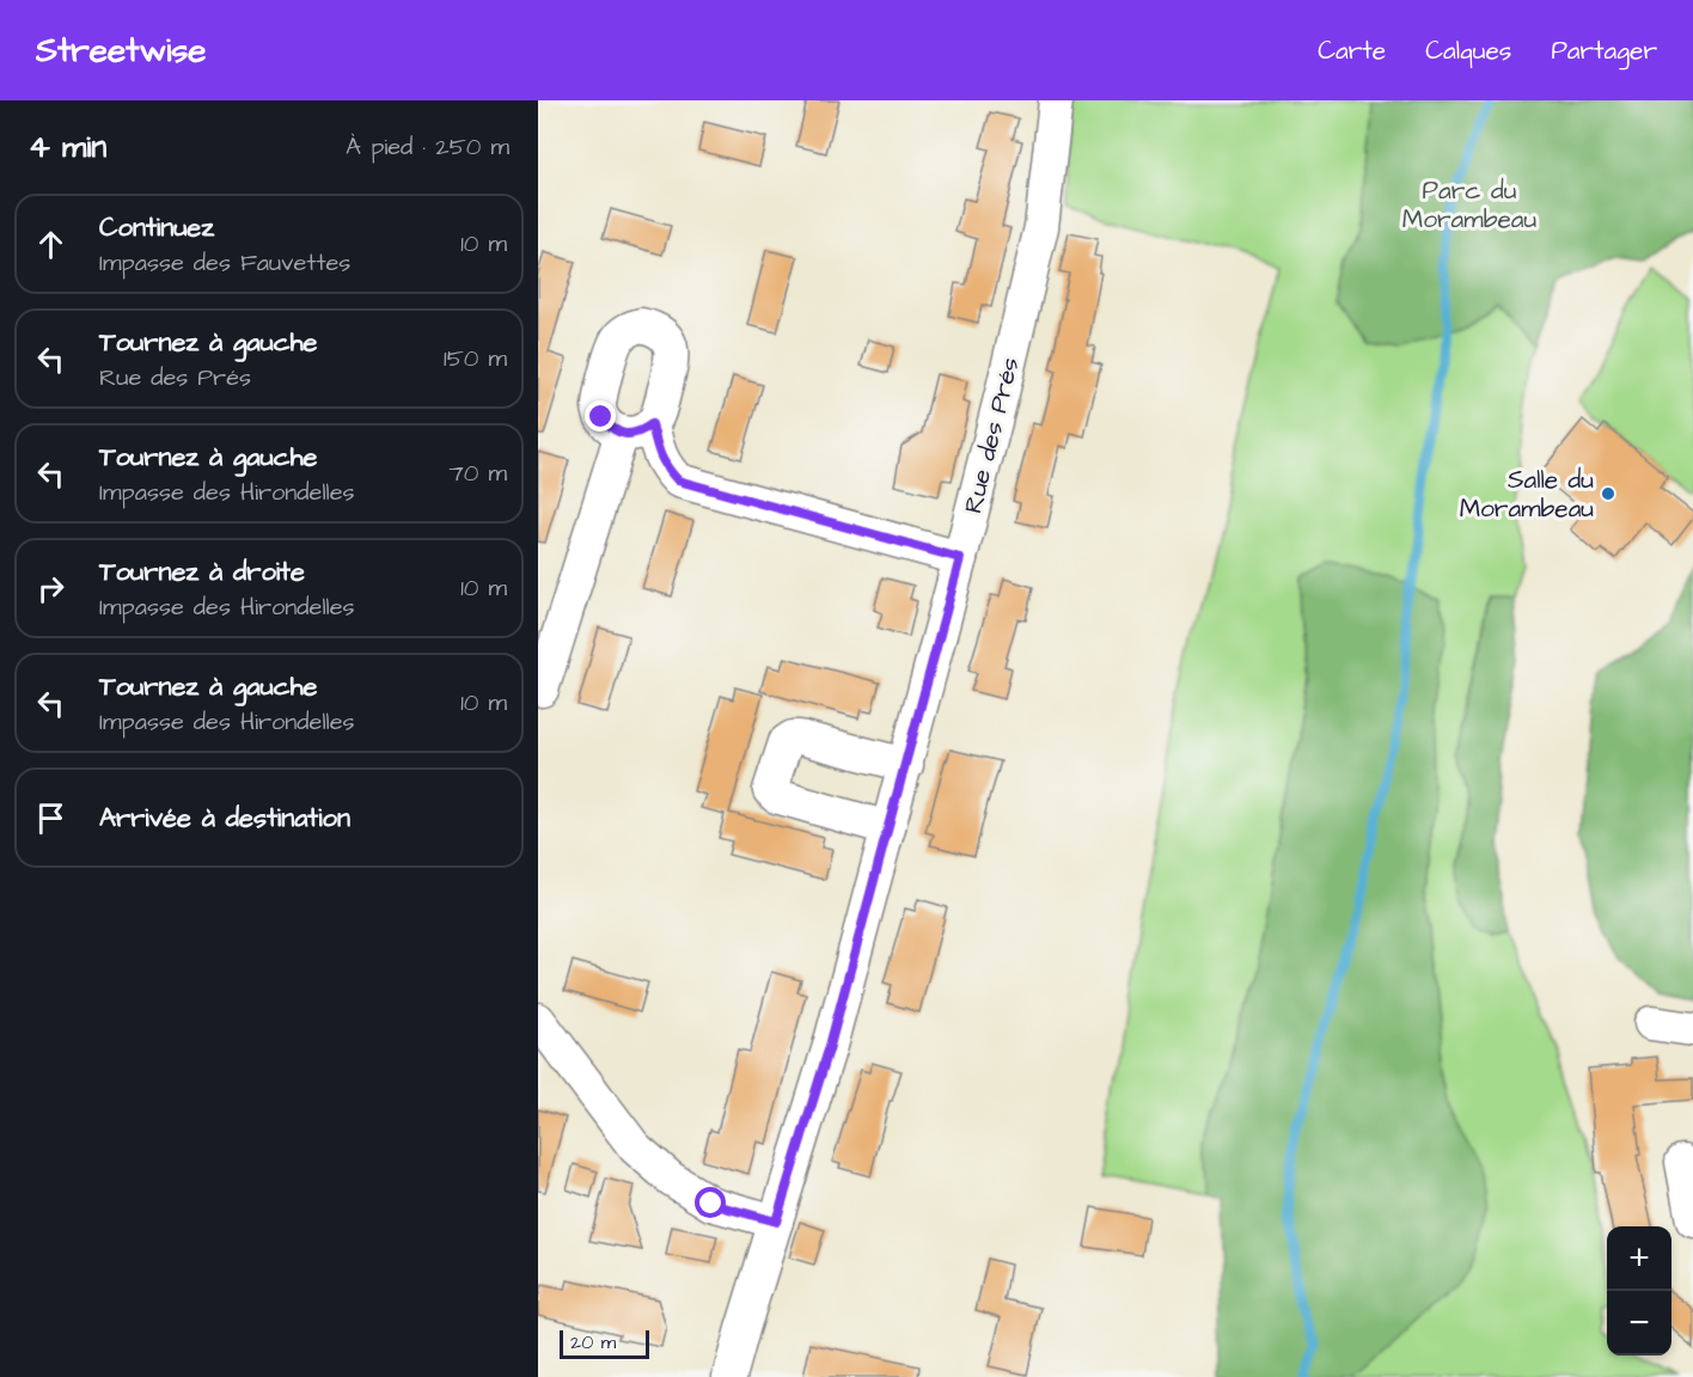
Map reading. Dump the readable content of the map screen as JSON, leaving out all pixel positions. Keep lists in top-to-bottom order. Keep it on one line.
{"streets":{"street":["Rue des Prés"]},"parks":["Parc du Morambeau"],"places":["Salle du Morambeau"],"scale_bar":"20 m","page":{"header":"Streetwise","nav":["Carte","Calques","Partager"],"heading":["4 min","À pied · 250 m"],"list":[["Continuez","Impasse des Fauvettes","10 m"],["Tournez à gauche","Rue des Prés","150 m"],["Tournez à gauche","Impasse des Hirondelles","70 m"],["Tournez à droite","Impasse des Hirondelles","10 m"],["Tournez à gauche","Impasse des Hirondelles","10 m"],"Arrivée à destination"],"map_buttons":["+","−"],"scale":"20 m"}}
